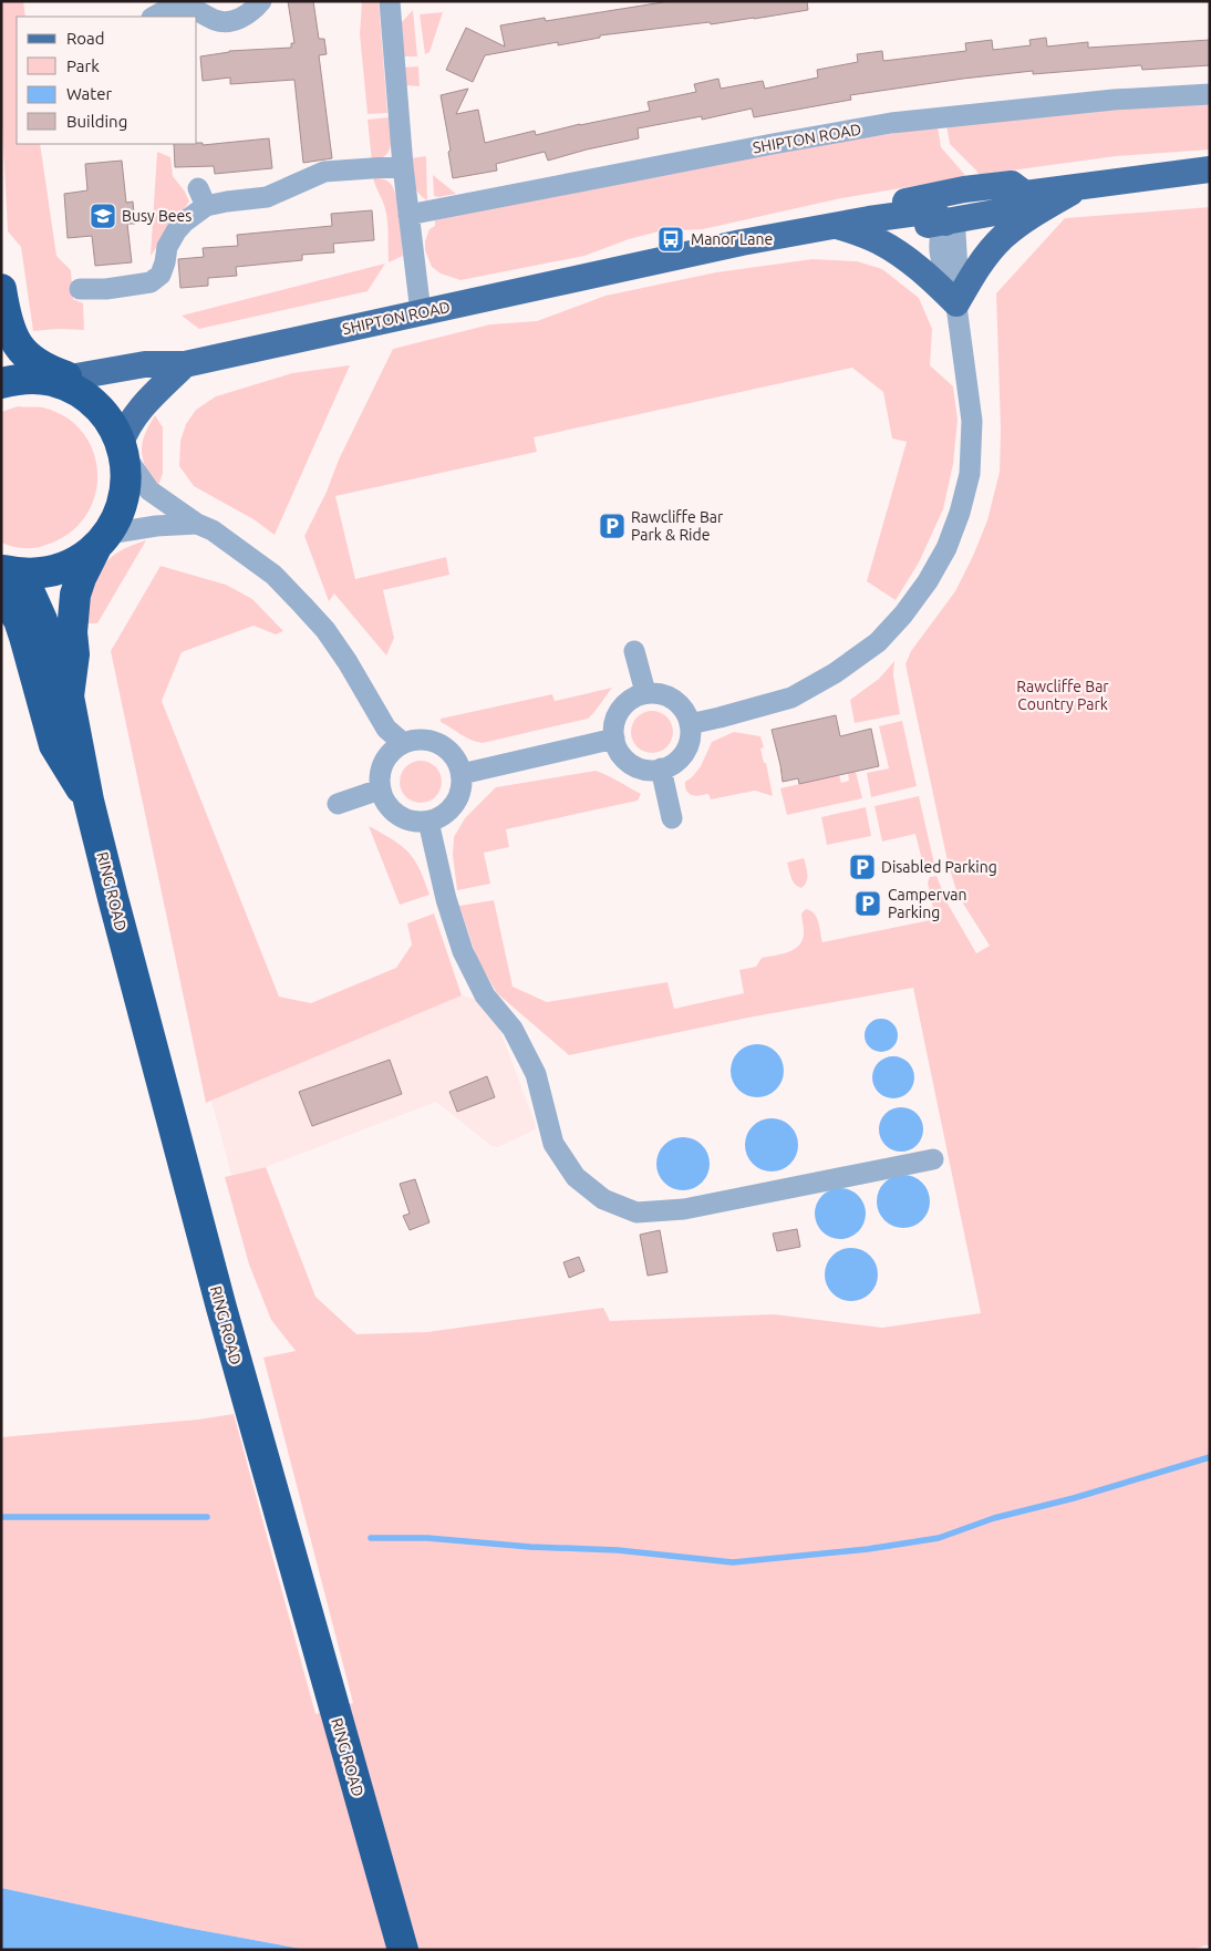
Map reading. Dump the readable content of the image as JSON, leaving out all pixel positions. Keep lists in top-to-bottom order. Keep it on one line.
{"streets":{"highway":["RING ROAD"],"main road":["SHIPTON ROAD"]},"parks":["Rawcliffe Bar Country Park"],"places":{"school or university":["Busy Bees"],"bus stop":["Manor Lane"],"parking":["Rawcliffe Bar Park & Ride","Disabled Parking","Campervan Parking"]},"legend":["Road","Park","Water","Building"]}
